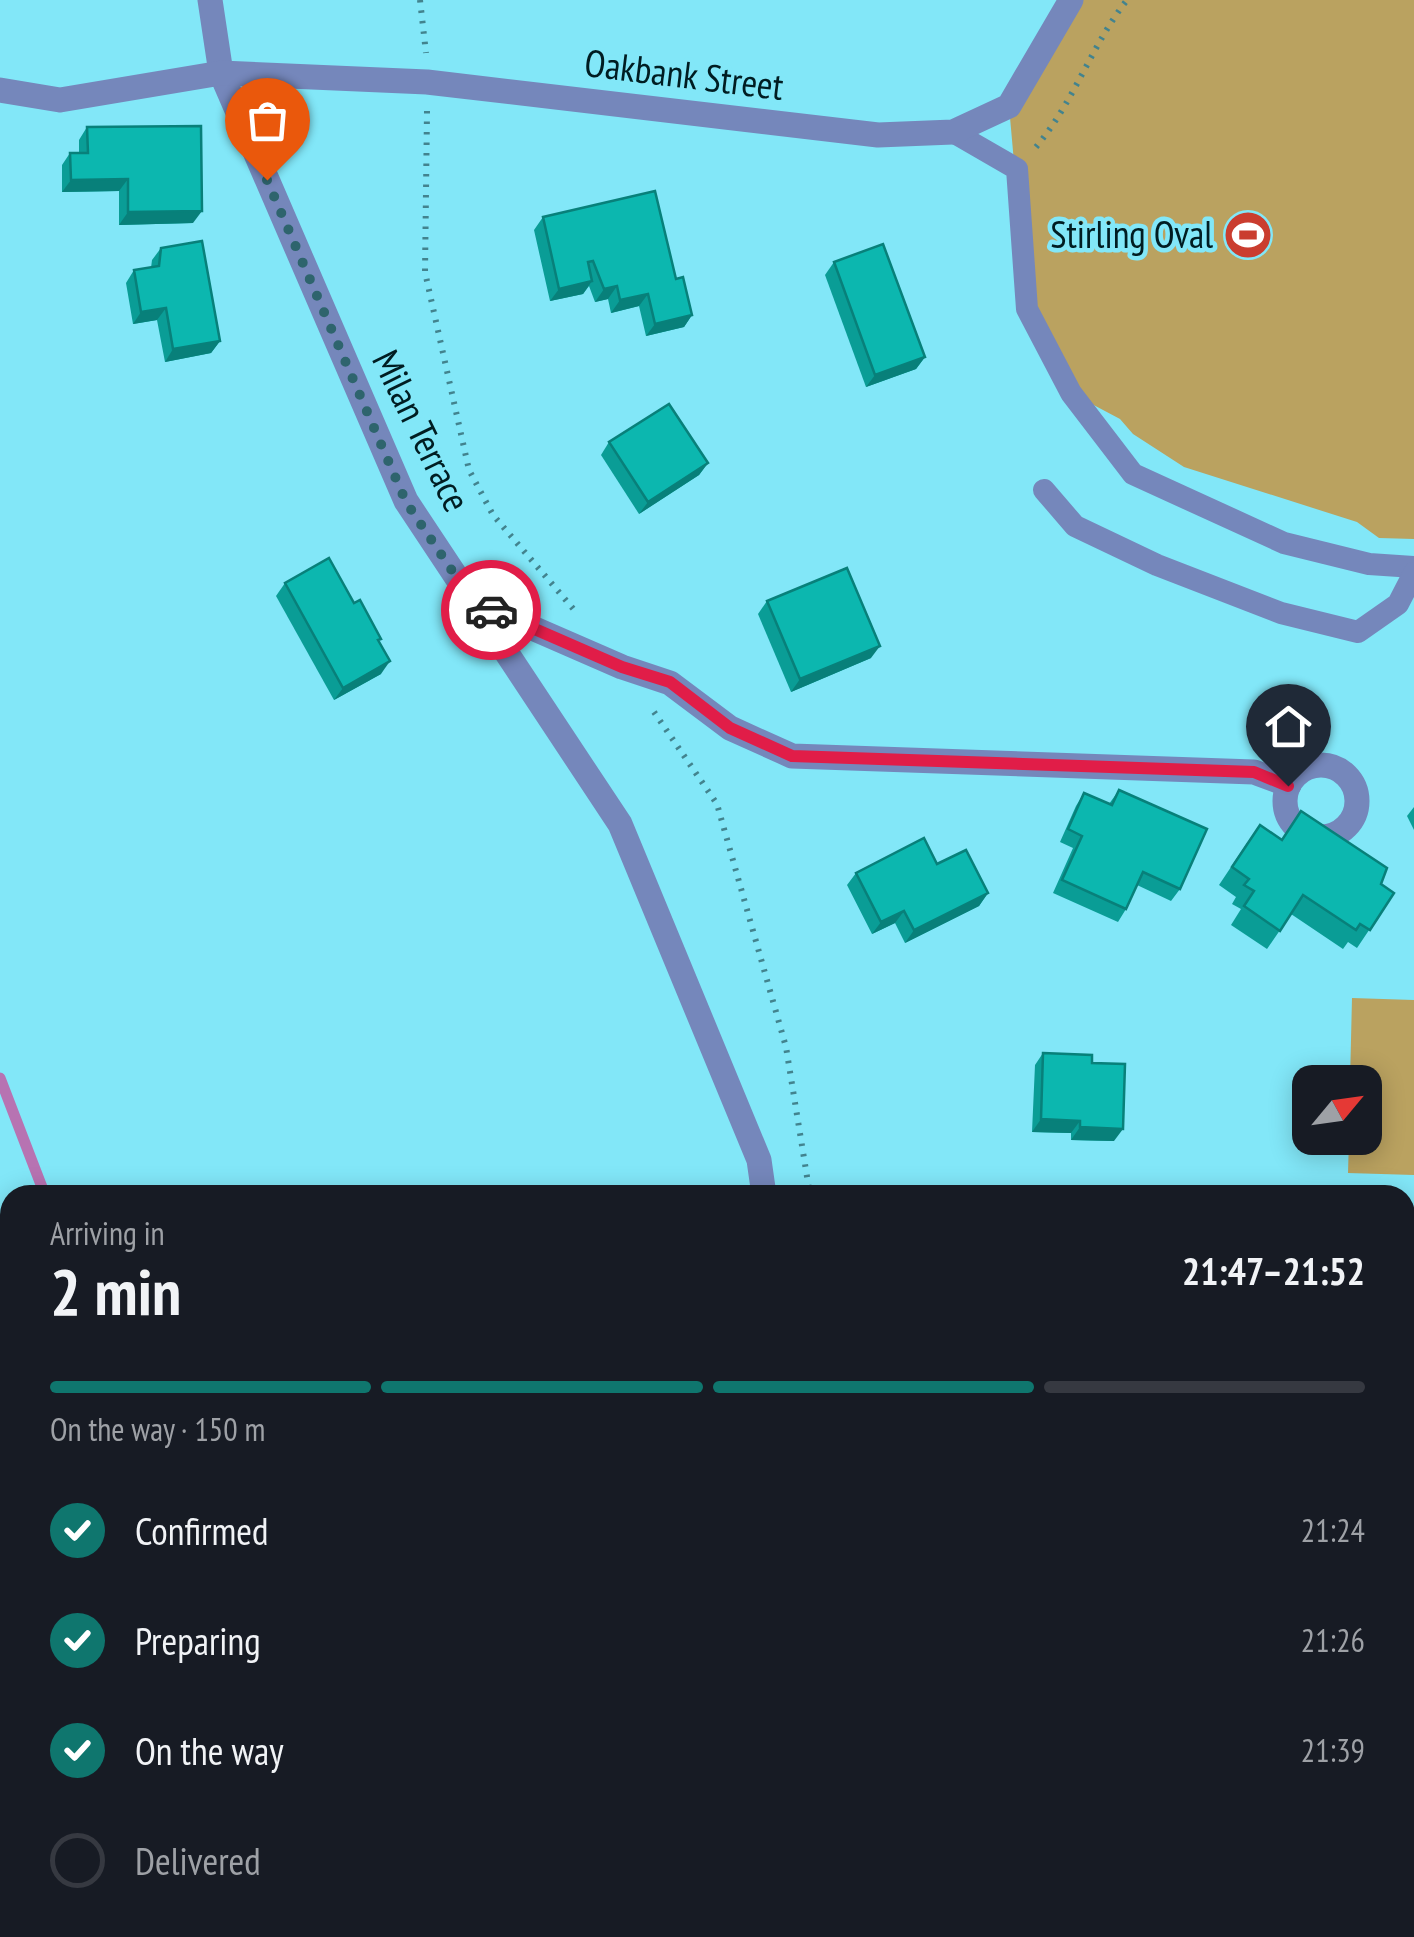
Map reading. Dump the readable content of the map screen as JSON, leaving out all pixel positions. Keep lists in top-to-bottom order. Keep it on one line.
{"streets":{"street":["Oakbank Street","Milan Terrace"]},"crossings":[["Oakbank Street","Milan Terrace"]],"places":{"sports":["Stirling Oval"]},"north":"top right","page":{"heading":["2 min","Arriving in","21:47–21:52"],"bar":"On the way · 150 m","list":[["Confirmed","21:24"],["Preparing","21:26"],["On the way","21:39"],"Delivered"]}}
